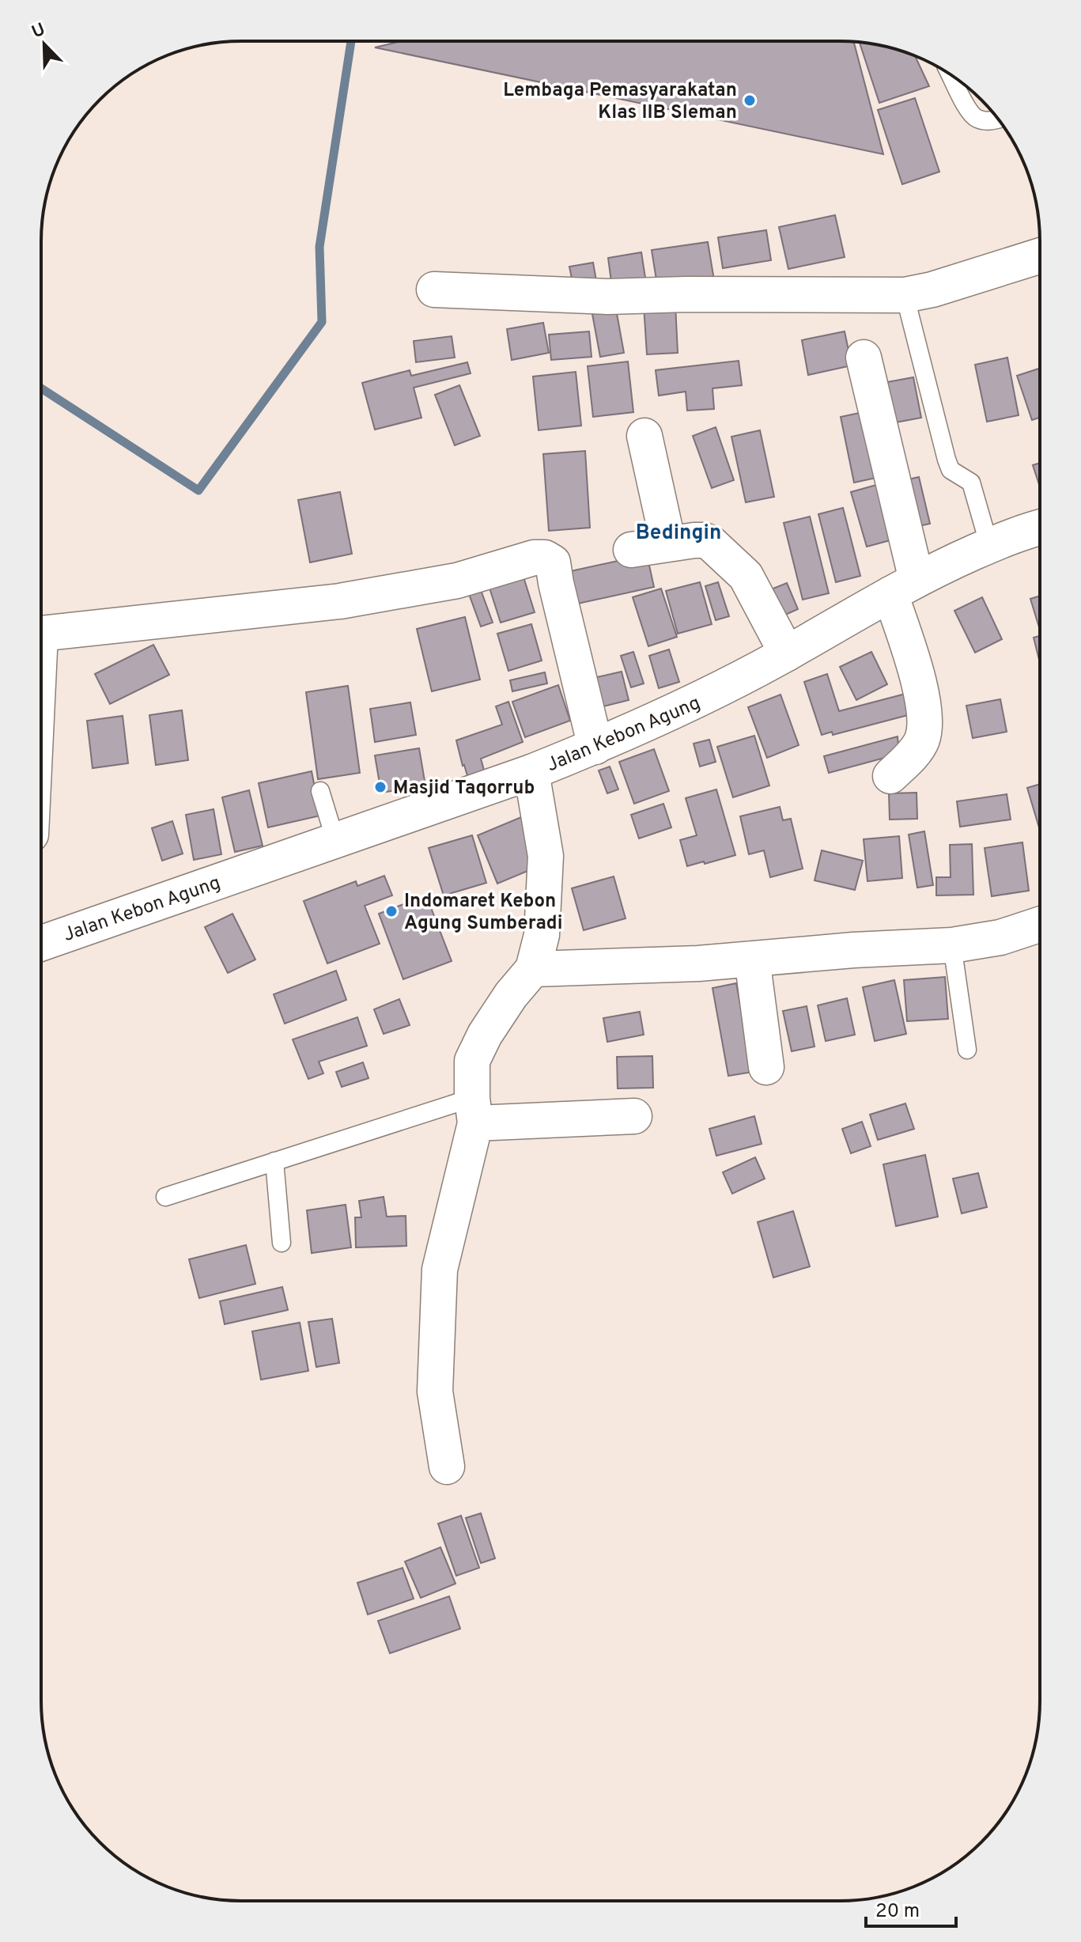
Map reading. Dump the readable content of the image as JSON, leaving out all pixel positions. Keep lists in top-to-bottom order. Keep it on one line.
{"streets":{"street":["Jalan Kebon Agung"]},"districts":["Bedingin"],"places":["Lembaga Pemasyarakatan Klas IIB Sleman","Masjid Taqorrub","Indomaret Kebon Agung Sumberadi"],"scale_bar":"20 m","north":"top left"}
